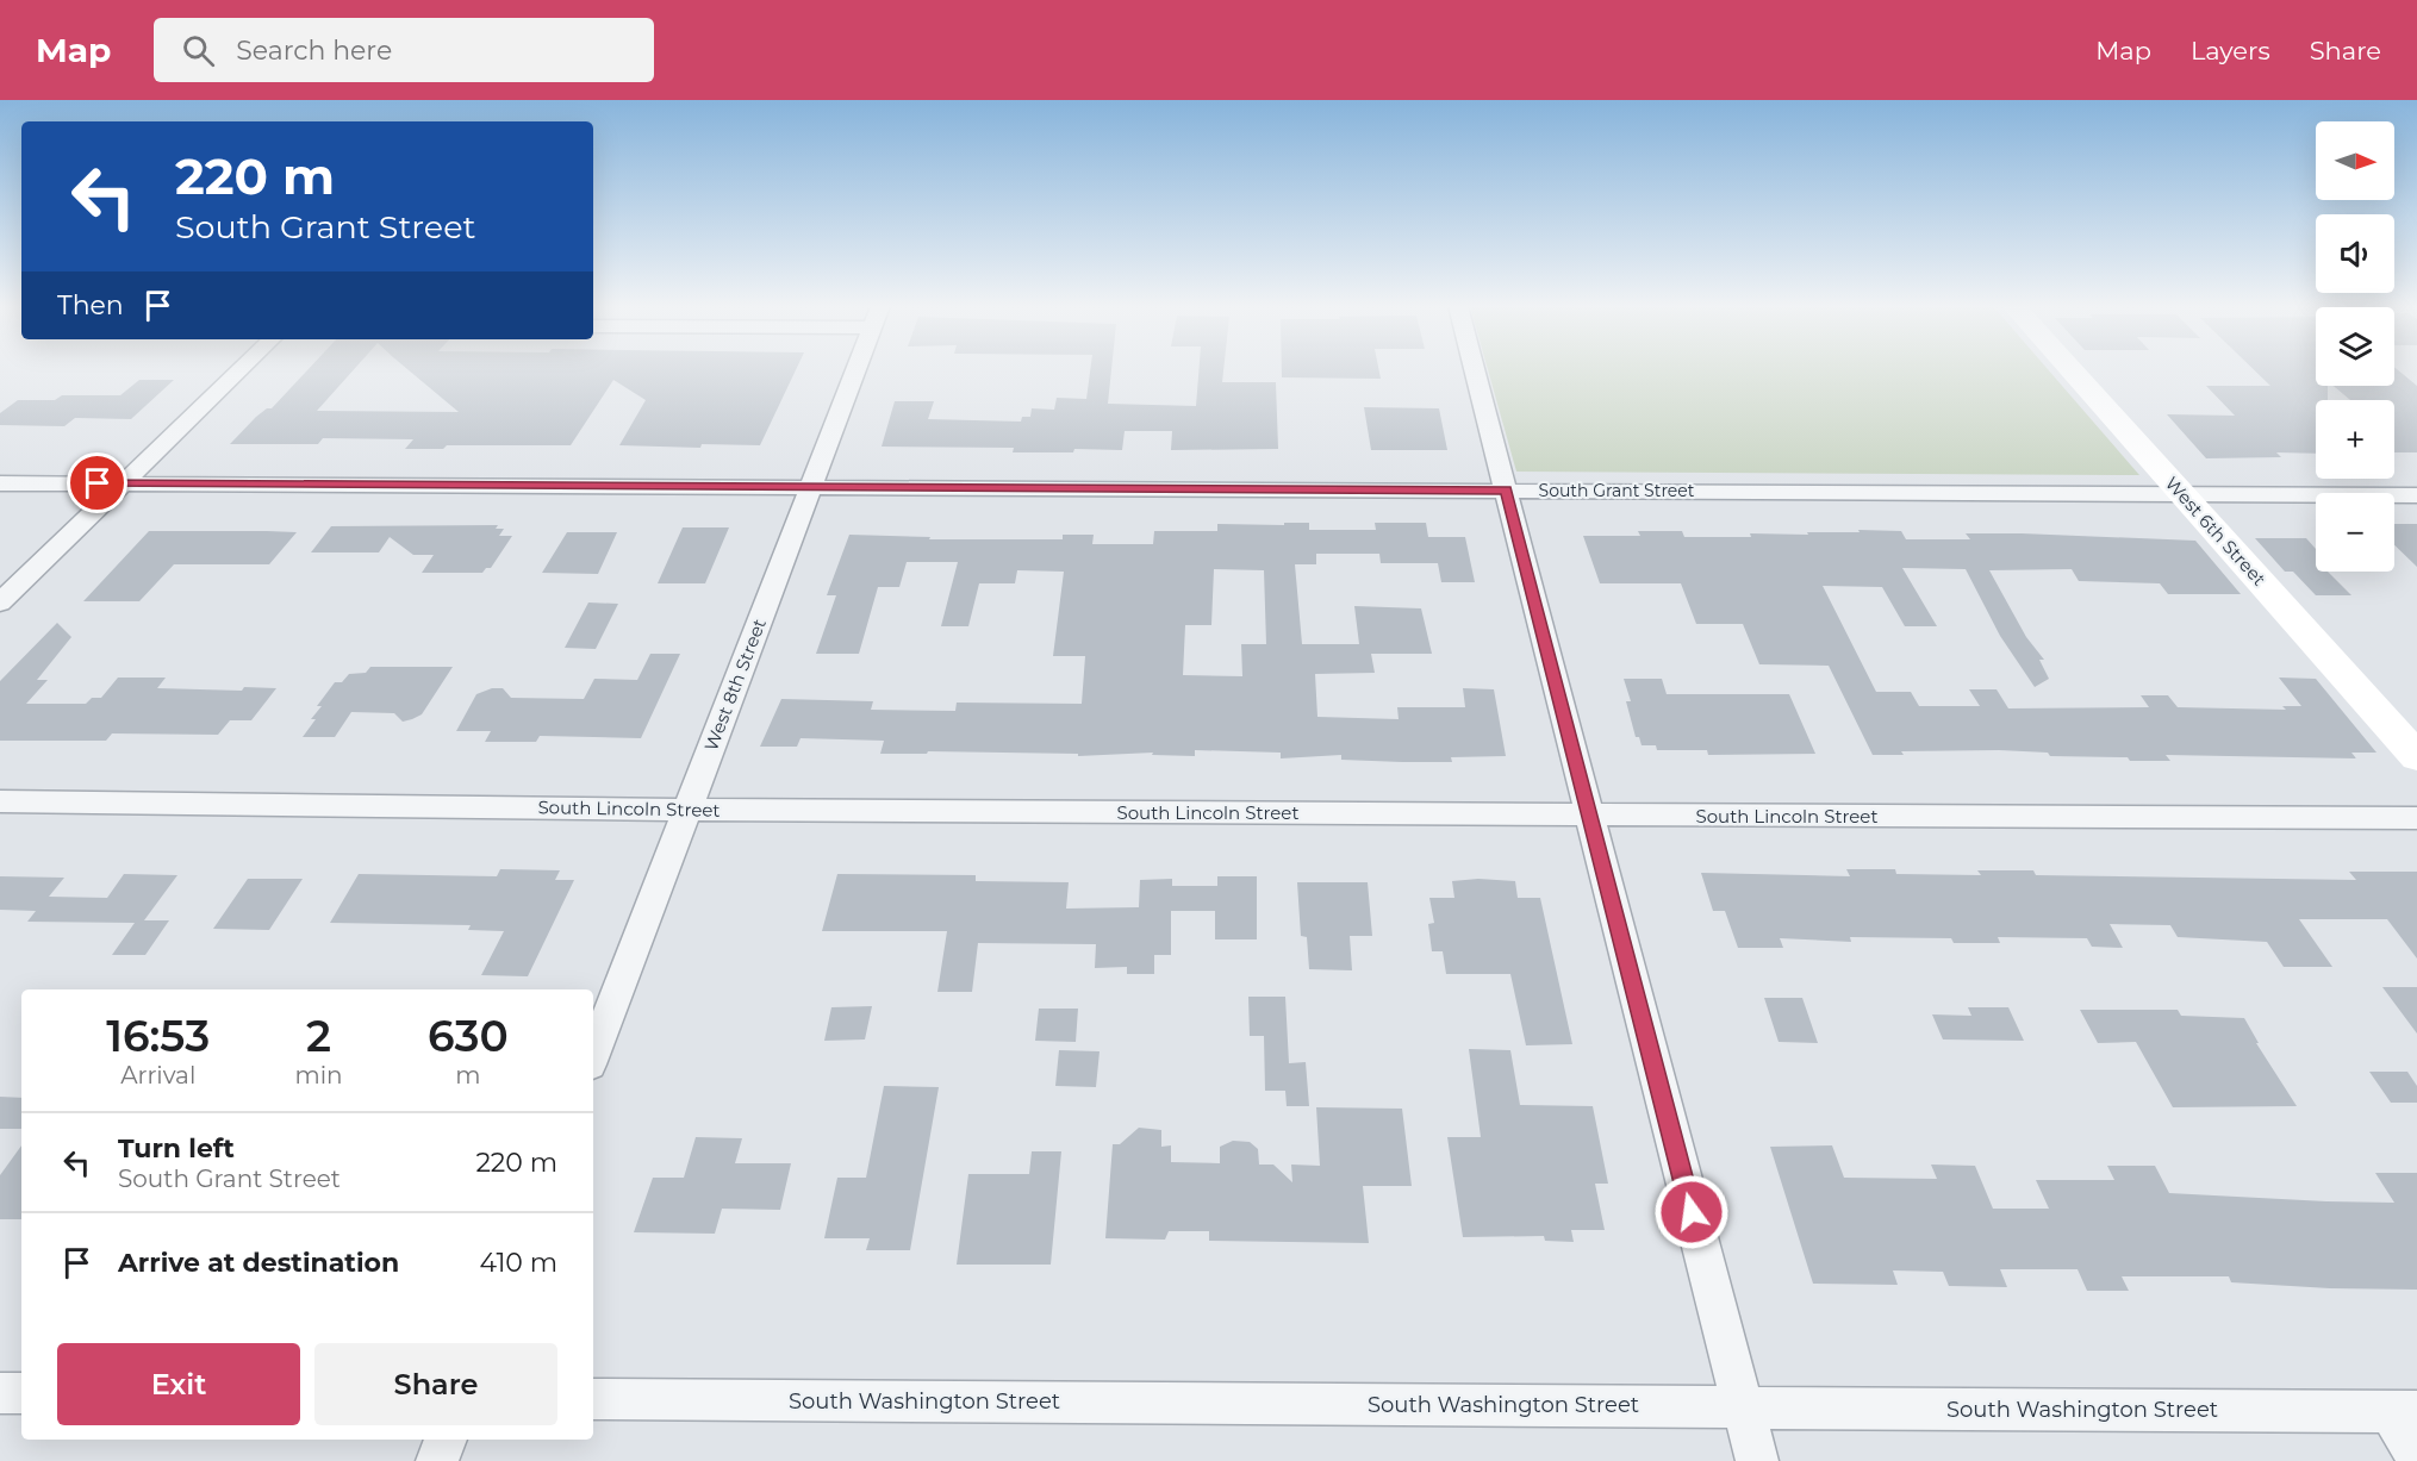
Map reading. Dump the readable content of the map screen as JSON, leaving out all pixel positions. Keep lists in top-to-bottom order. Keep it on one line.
{"streets":{"street":["South Grant Street","West 6th Street","West 8th Street","South Lincoln Street","South Washington Street"]},"crossings":[["South Grant Street","West 6th Street"],["South Grant Street","West 8th Street"],["West 8th Street","South Lincoln Street"]],"north":"right","page":{"header":"Map","search":"Search here","nav":["Map","Layers","Share"],"map_buttons":["+","−"],"turn":["220 m","South Grant Street"],"then":"Then","eta":["16:53","Arrival","2","min","630","m"],"list":[{"name":"Turn left","note":"South Grant Street","value":"220 m"},{"name":"Arrive at destination","value":"410 m"}],"buttons":["Exit","Share"]}}
